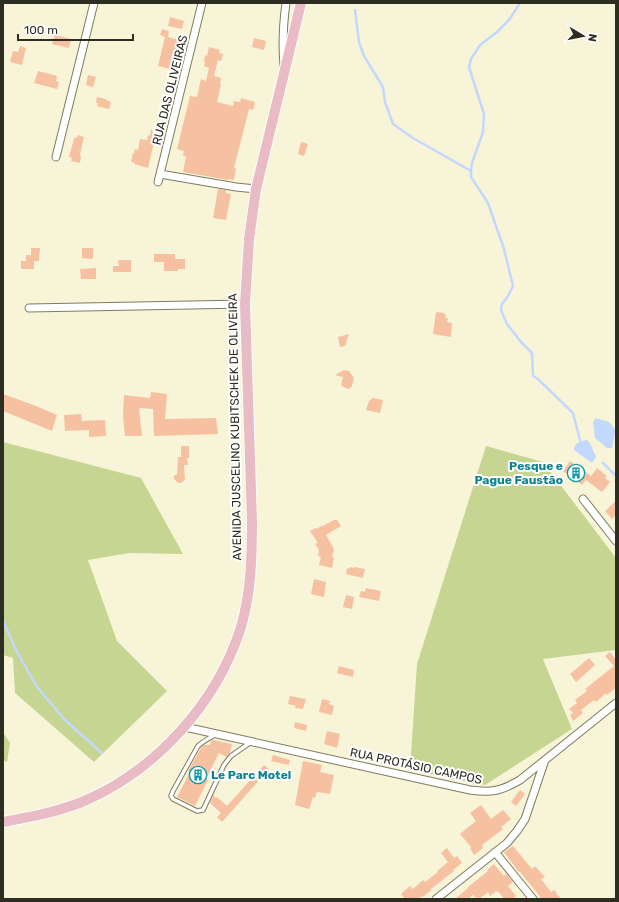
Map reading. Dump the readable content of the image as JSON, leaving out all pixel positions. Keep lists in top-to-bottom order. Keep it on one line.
{"streets":{"main road":["AVENIDA JUSCELINO KUBITSCHEK DE OLIVEIRA"],"street":["RUA DAS OLIVEIRAS","RUA PROTÁSIO CAMPOS"]},"crossings":[["AVENIDA JUSCELINO KUBITSCHEK DE OLIVEIRA","RUA PROTÁSIO CAMPOS"]],"places":{"building":["Pesque e Pague Faustão","Le Parc Motel"]},"scale_bar":"100 m","north":"right"}
